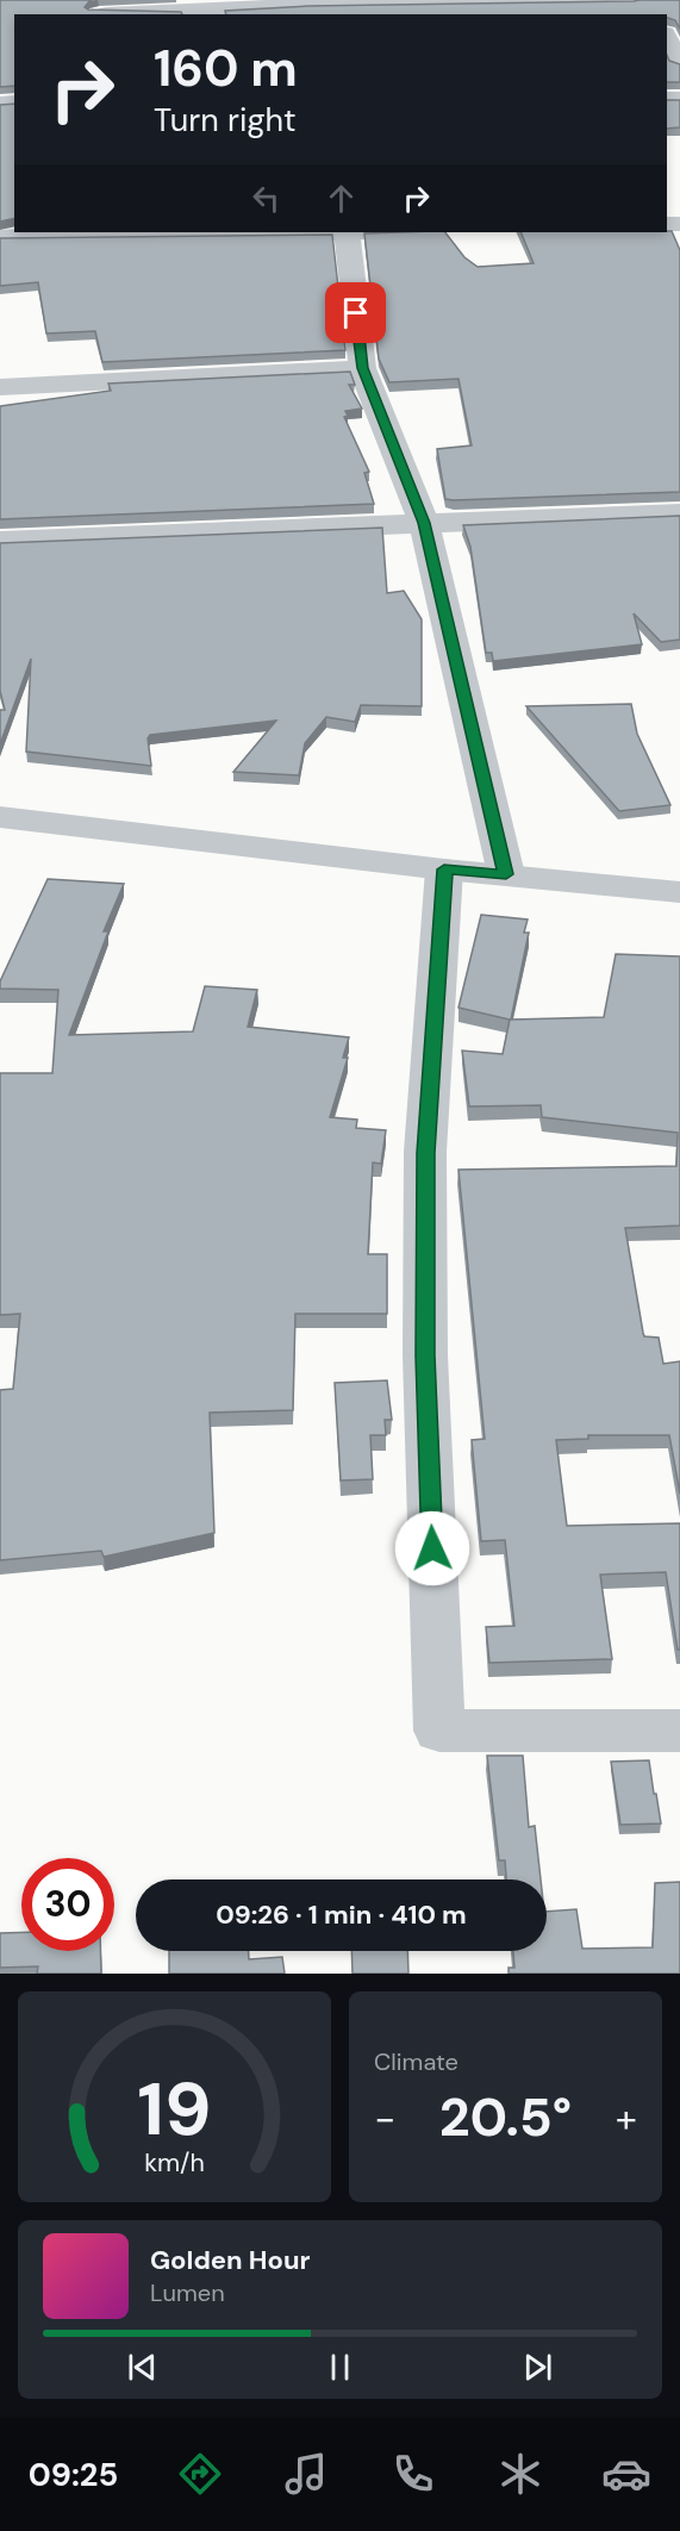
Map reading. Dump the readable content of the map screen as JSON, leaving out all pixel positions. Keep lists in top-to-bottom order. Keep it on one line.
{"page":{"turn":["160 m","Turn right"],"limit":"30","trip":"09:26 · 1 min · 410 m","tile":"Climate","heat":["−","20.5°","+"],"song":["Golden Hour","Lumen"],"tabs":"09:25","gauge":["19","km/h"]}}
